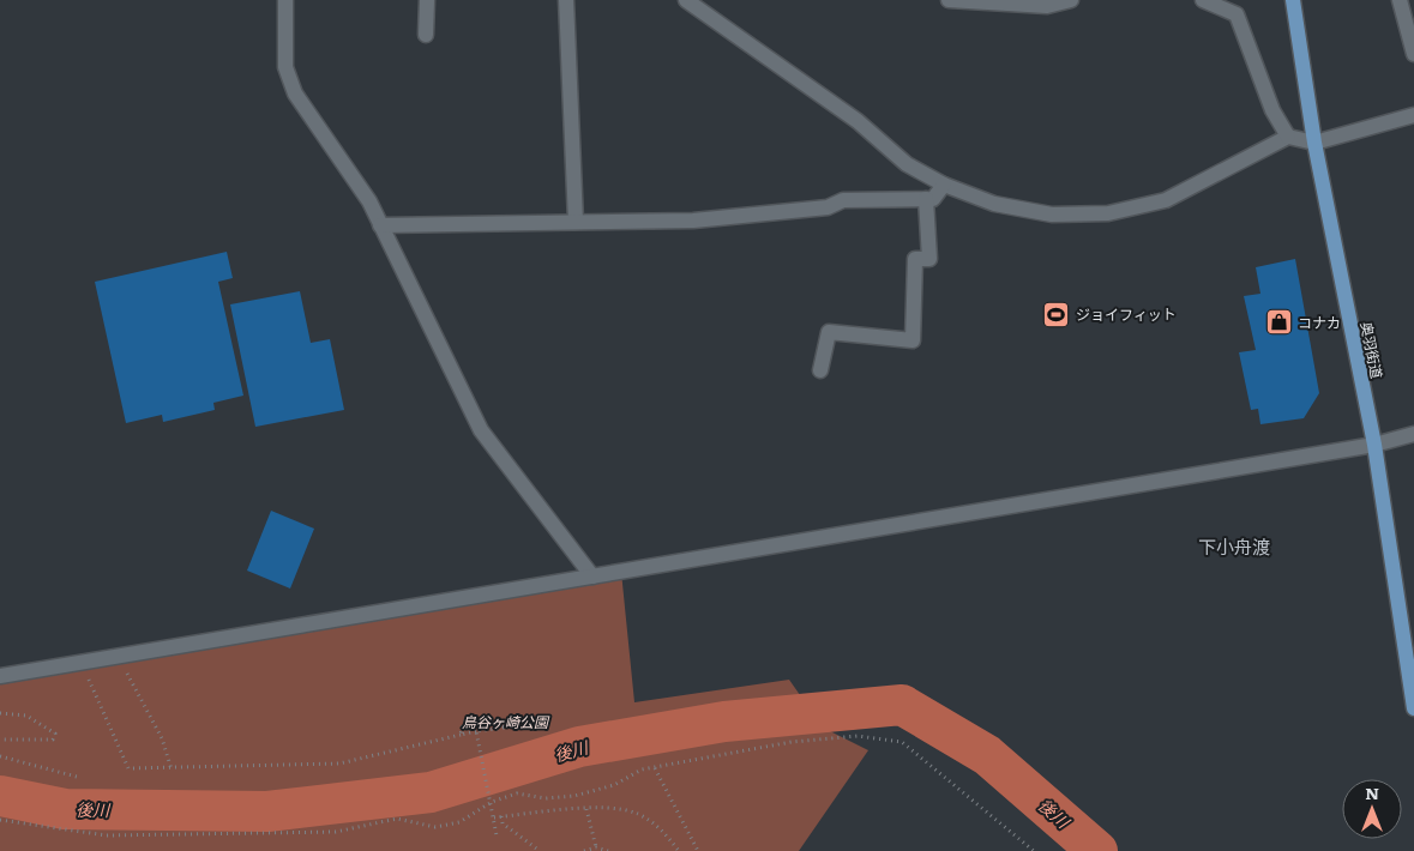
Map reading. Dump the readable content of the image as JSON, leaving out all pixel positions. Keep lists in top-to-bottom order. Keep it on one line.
{"streets":{"main road":["奥羽街道"]},"districts":["下小舟渡"],"water":["後川"],"parks":["鳥谷ヶ崎公園"],"places":{"sports":["ジョイフィット"],"shop":["コナカ"]},"north":"top"}
